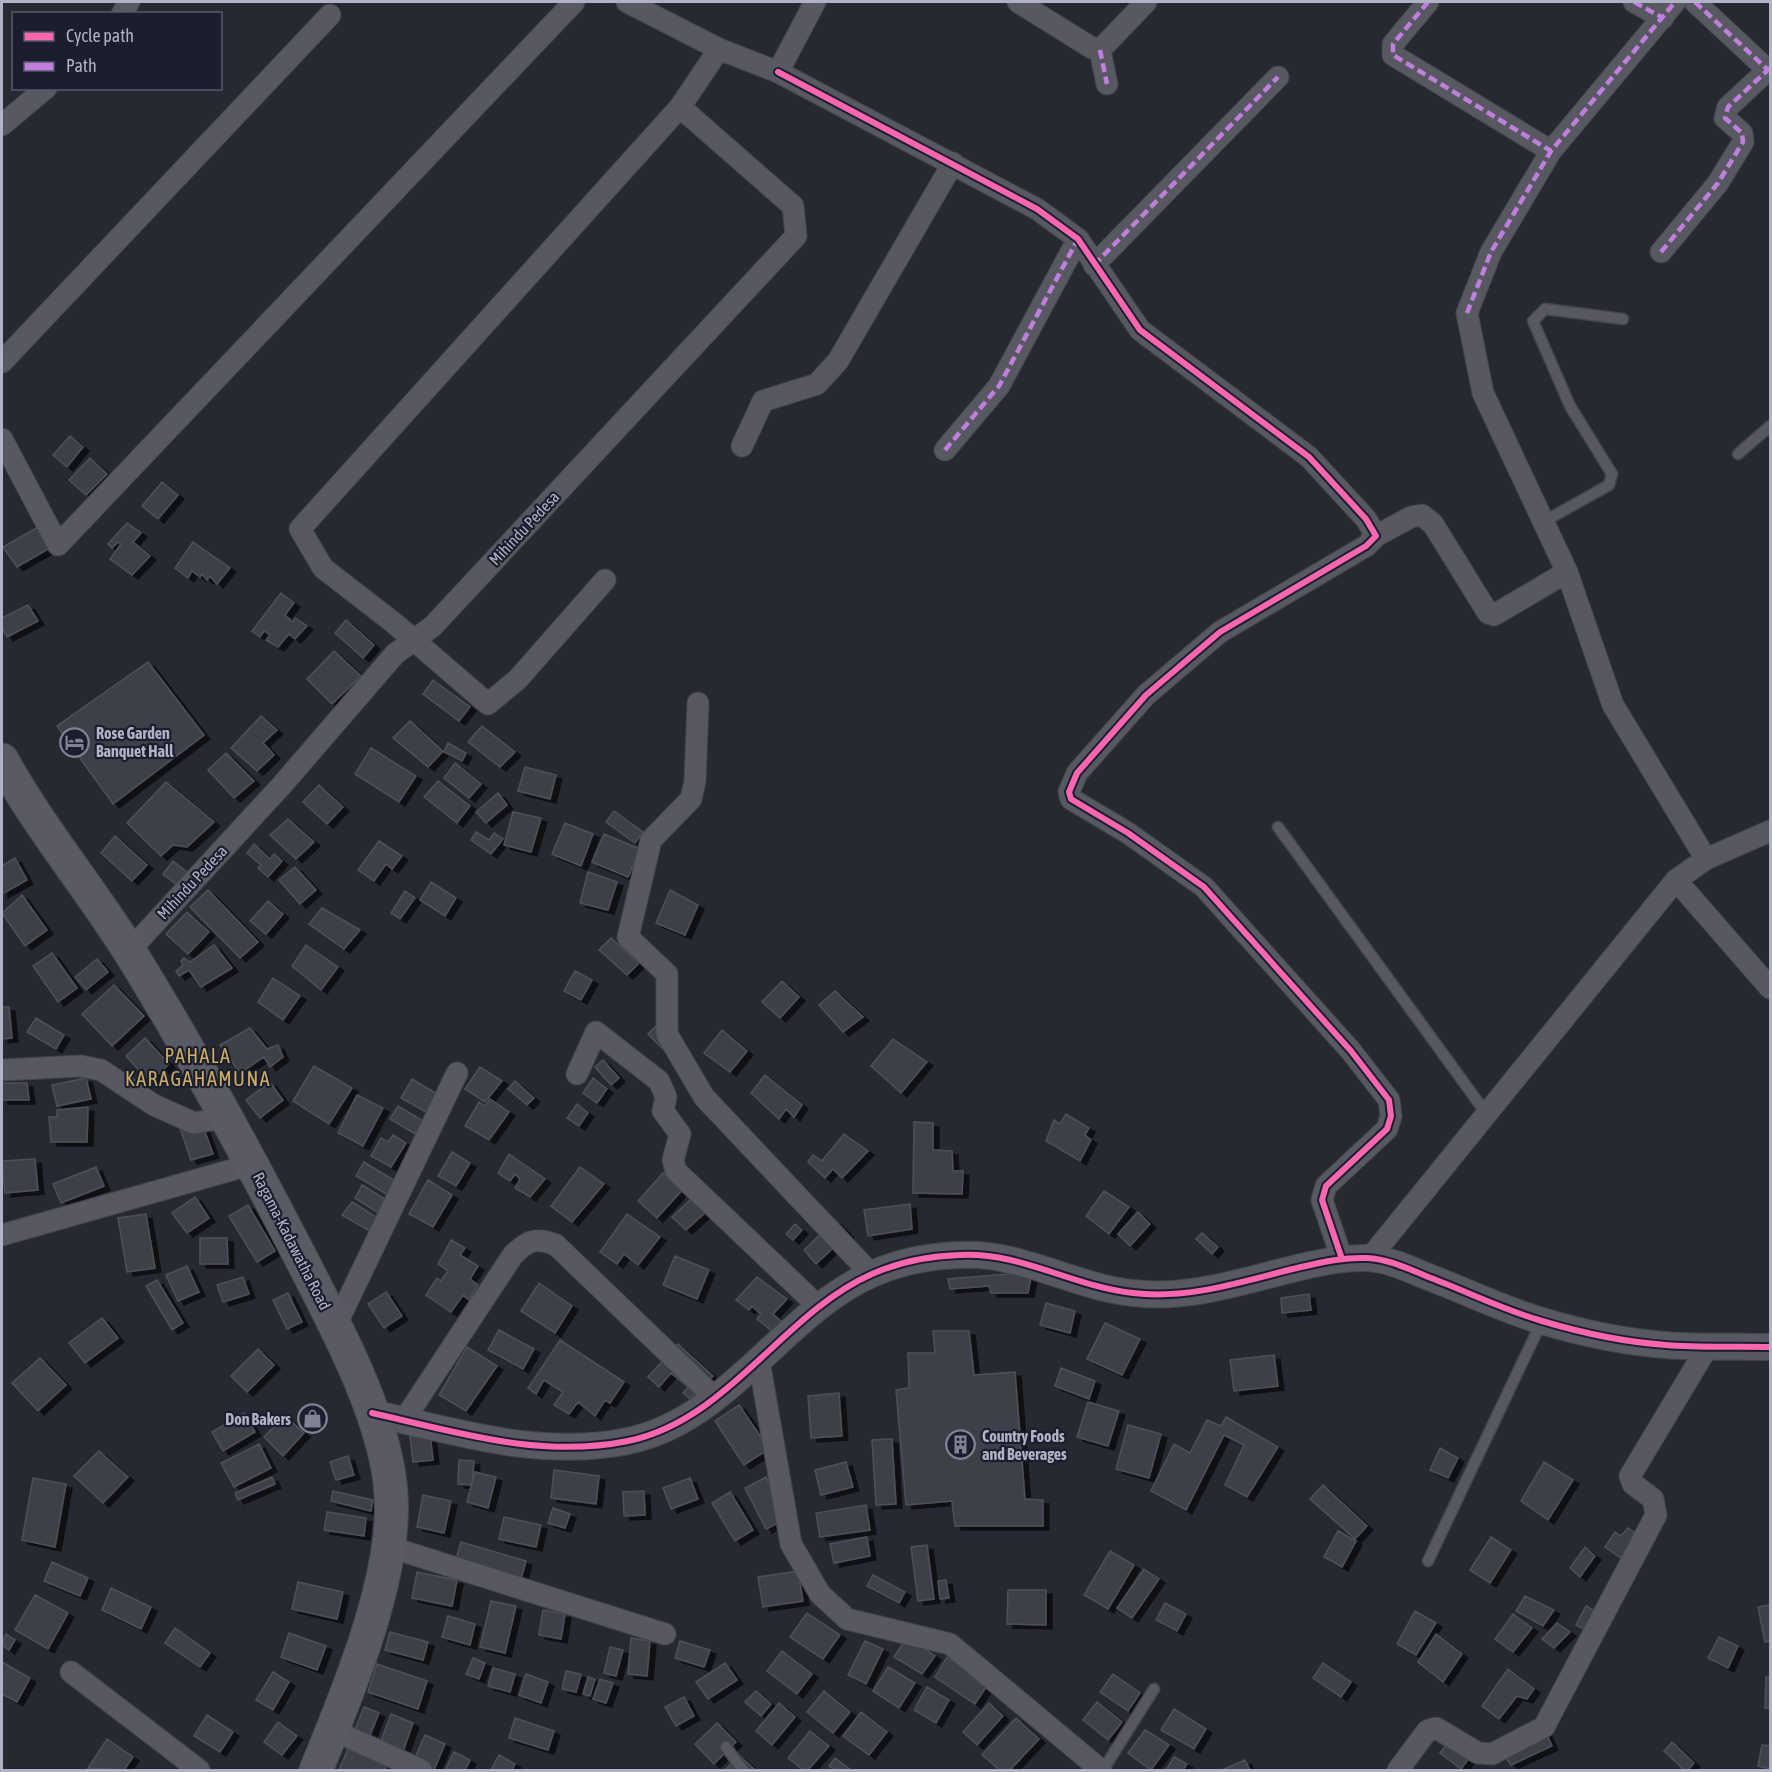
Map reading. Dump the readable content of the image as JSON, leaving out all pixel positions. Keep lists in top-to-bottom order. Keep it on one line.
{"streets":{"main road":["Ragama-Kadawatha Road"],"street":["Mihindu Pedesa"]},"crossings":[["Mihindu Pedesa","Ragama-Kadawatha Road"]],"districts":["PAHALA KARAGAHAMUNA"],"places":{"hotel":["Rose Garden Banquet Hall"],"shop":["Don Bakers"],"building":["Country Foods and Beverages"]},"legend":["Cycle path","Path"]}
